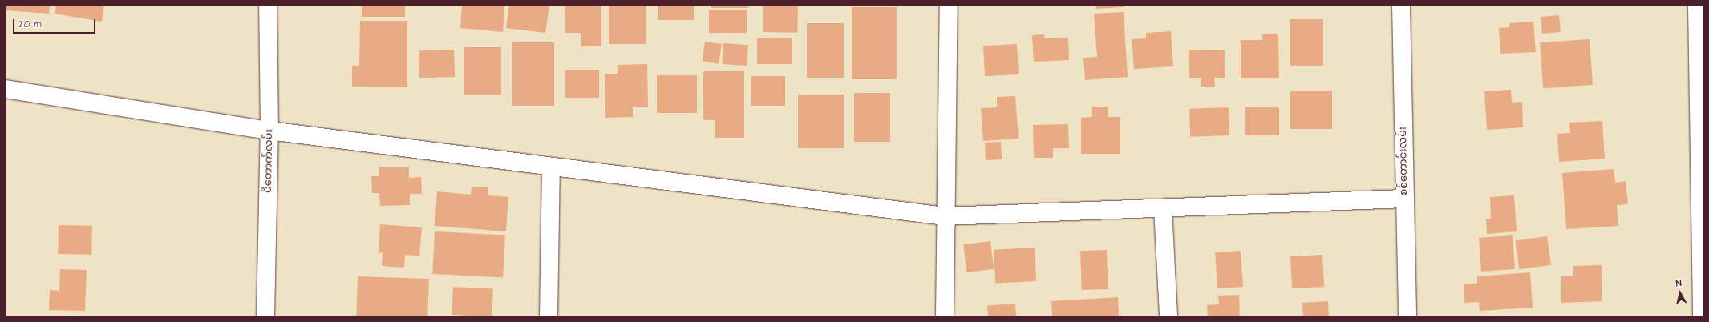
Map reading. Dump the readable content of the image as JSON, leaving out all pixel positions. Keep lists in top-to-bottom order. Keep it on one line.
{"streets":{"street":["ပိတောက်လမ်း","စစ်တောင်းလမ်း"]},"scale_bar":"20 m","north":"top"}
